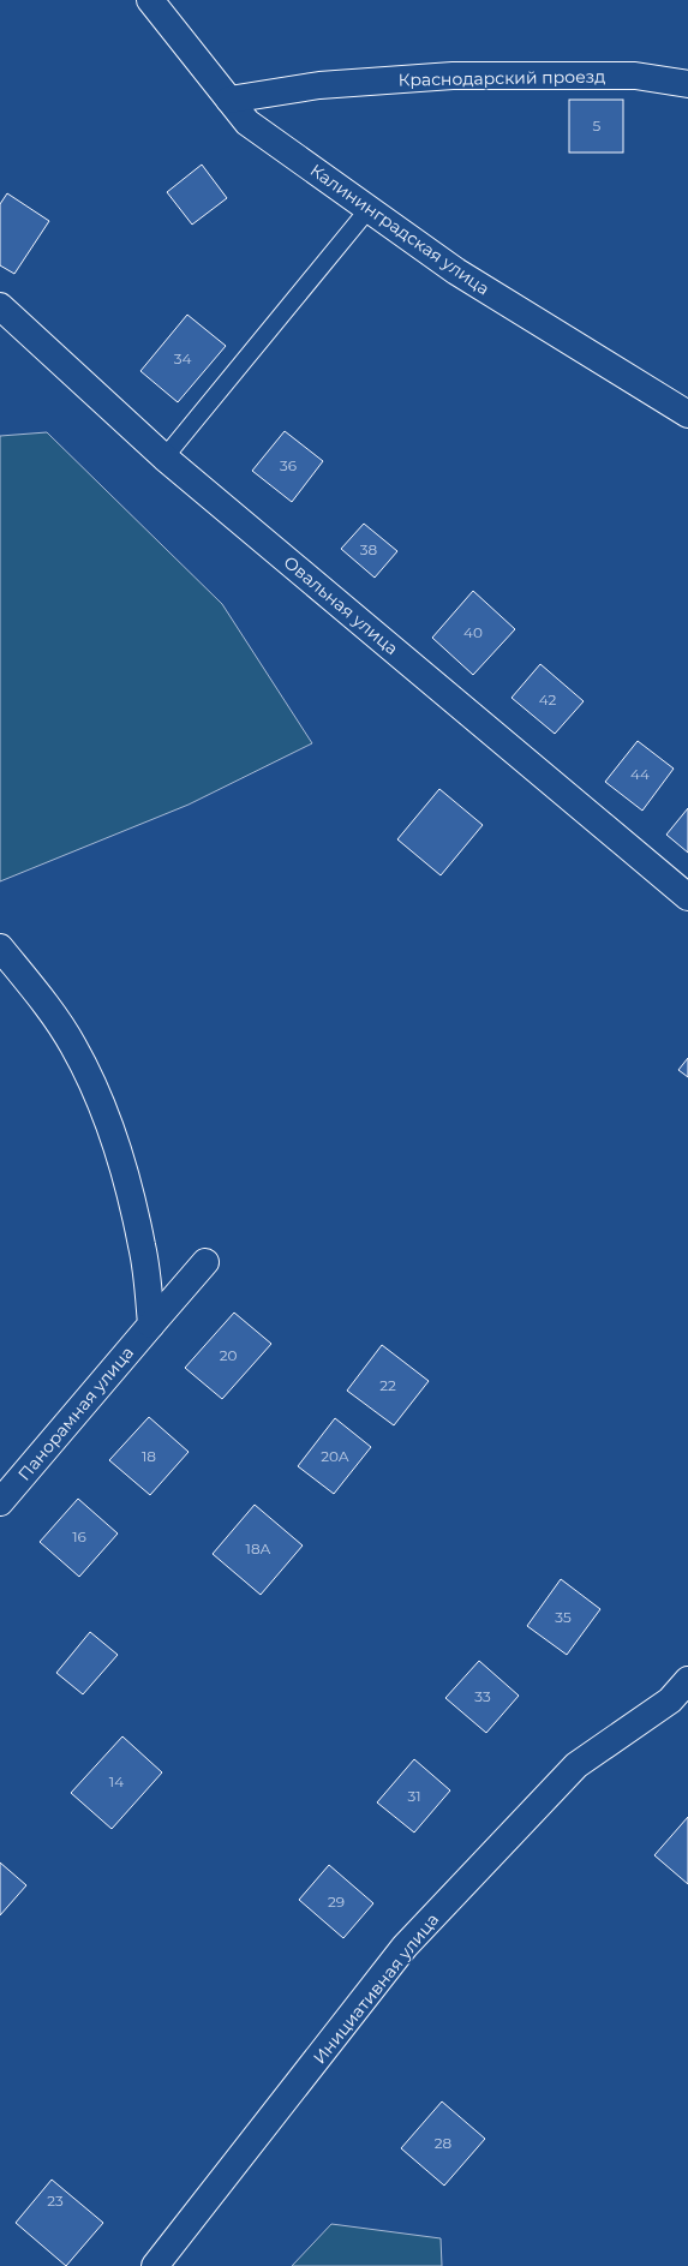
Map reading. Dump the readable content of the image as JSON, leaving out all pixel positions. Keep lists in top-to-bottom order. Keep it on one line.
{"streets":{"street":["Краснодарский проезд","Калининградская улица","Овальная улица","Панорамная улица","Инициативная улица"]},"crossings":[["Краснодарский проезд","Калининградская улица"]],"house_numbers":["5","34","36","38","40","42","44","20","22","18","20А","16","18А","35","33","14","31","29","28","23"]}
